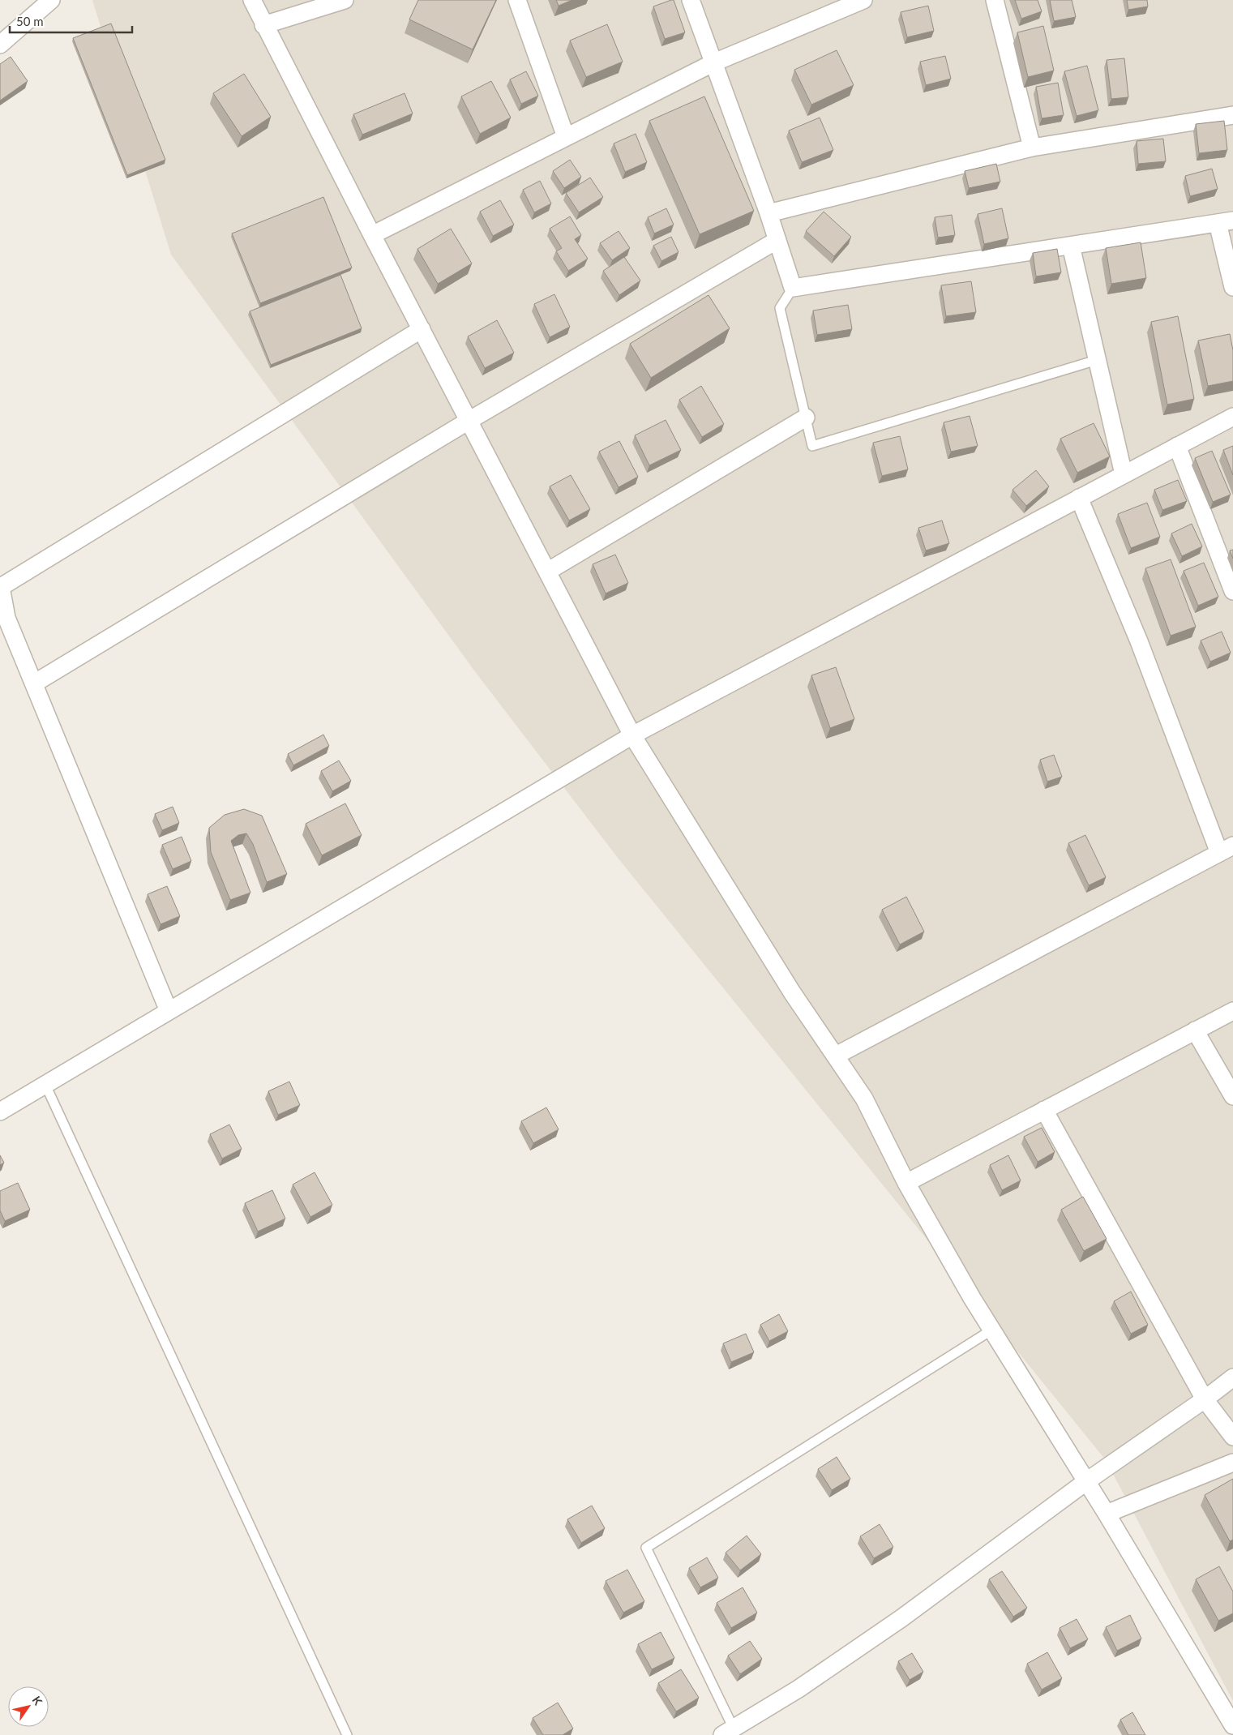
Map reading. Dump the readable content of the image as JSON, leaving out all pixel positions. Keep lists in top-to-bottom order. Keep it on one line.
{"scale_bar":"50 m","north":"top right"}
